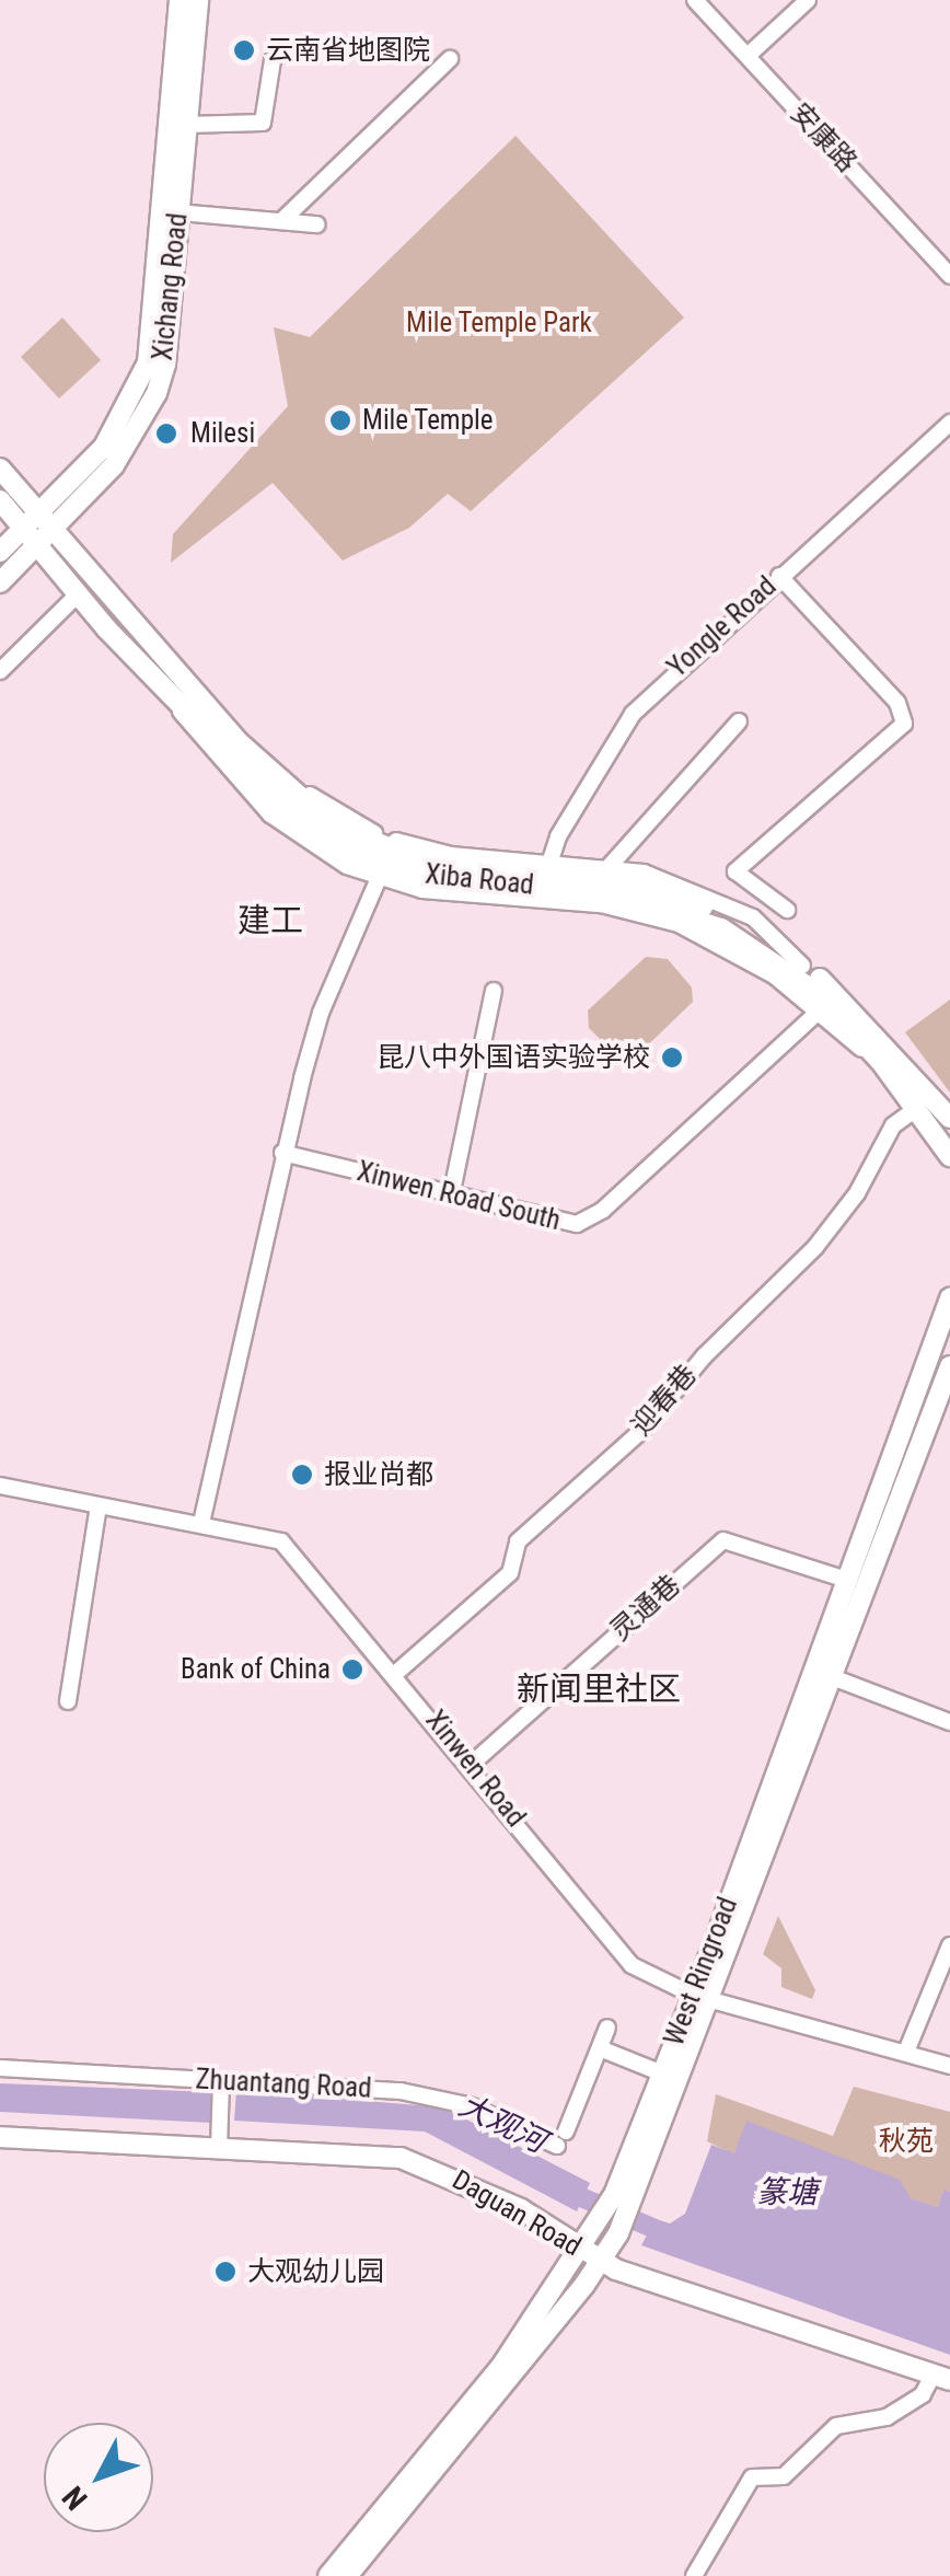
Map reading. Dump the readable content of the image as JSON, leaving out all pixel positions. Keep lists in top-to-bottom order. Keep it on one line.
{"streets":{"main road":["Xichang Road","Xiba Road","West Ringroad","Daguan Road"],"street":["安康路","Yongle Road","Xinwen Road South","迎春巷","灵通巷","Xinwen Road","Zhuantang Road"]},"crossings":[["Xichang Road","Xiba Road"],["Yongle Road","Xiba Road"],["Xiba Road","迎春巷"],["迎春巷","Xinwen Road"],["灵通巷","Xinwen Road"],["灵通巷","West Ringroad"],["Xinwen Road","West Ringroad"],["West Ringroad","Daguan Road"]],"districts":["建工","新闻里社区"],"water":["大观河","篆塘"],"parks":["Mile Temple Park","秋苑"],"places":["云南省地图院","Mile Temple","Milesi","昆八中外国语实验学校","报业尚都","Bank of China","大观幼儿园"],"north":"bottom left"}
